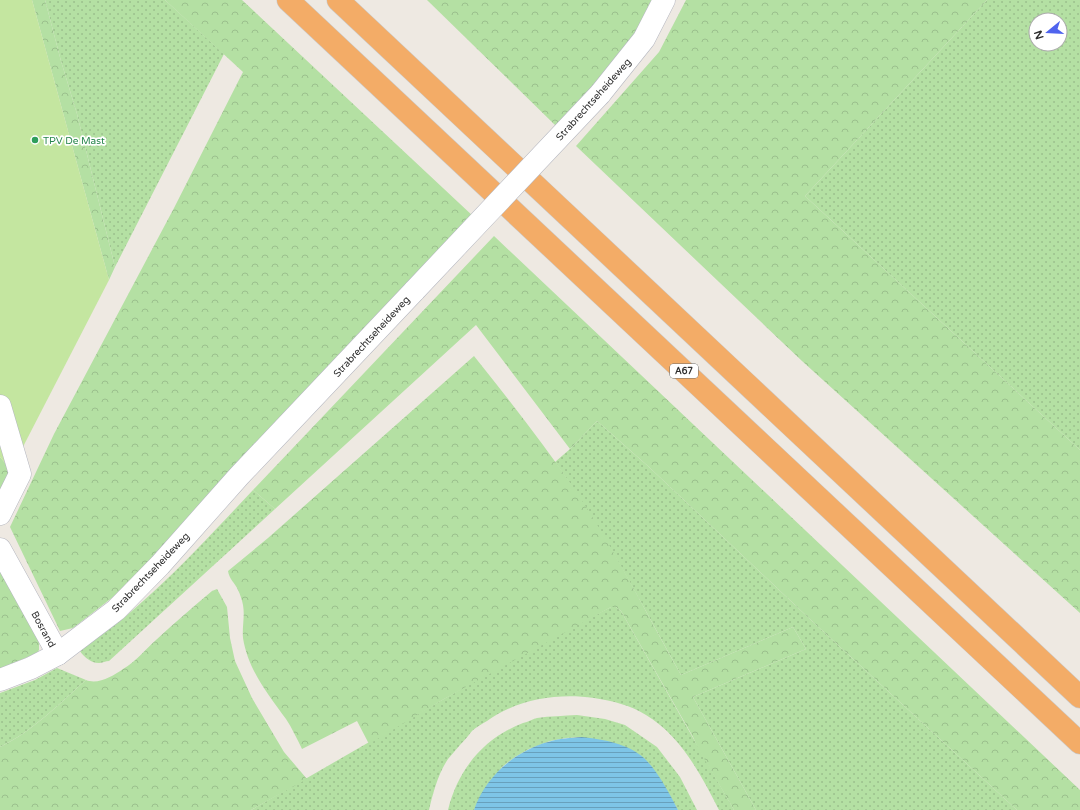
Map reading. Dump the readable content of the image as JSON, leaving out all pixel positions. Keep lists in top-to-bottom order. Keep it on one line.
{"streets":{"highway":["A67"],"street":["Strabrechtseheideweg","Bosrand"]},"crossings":[["Strabrechtseheideweg","Bosrand"]],"places":["TPV De Mast"],"north":"left"}
